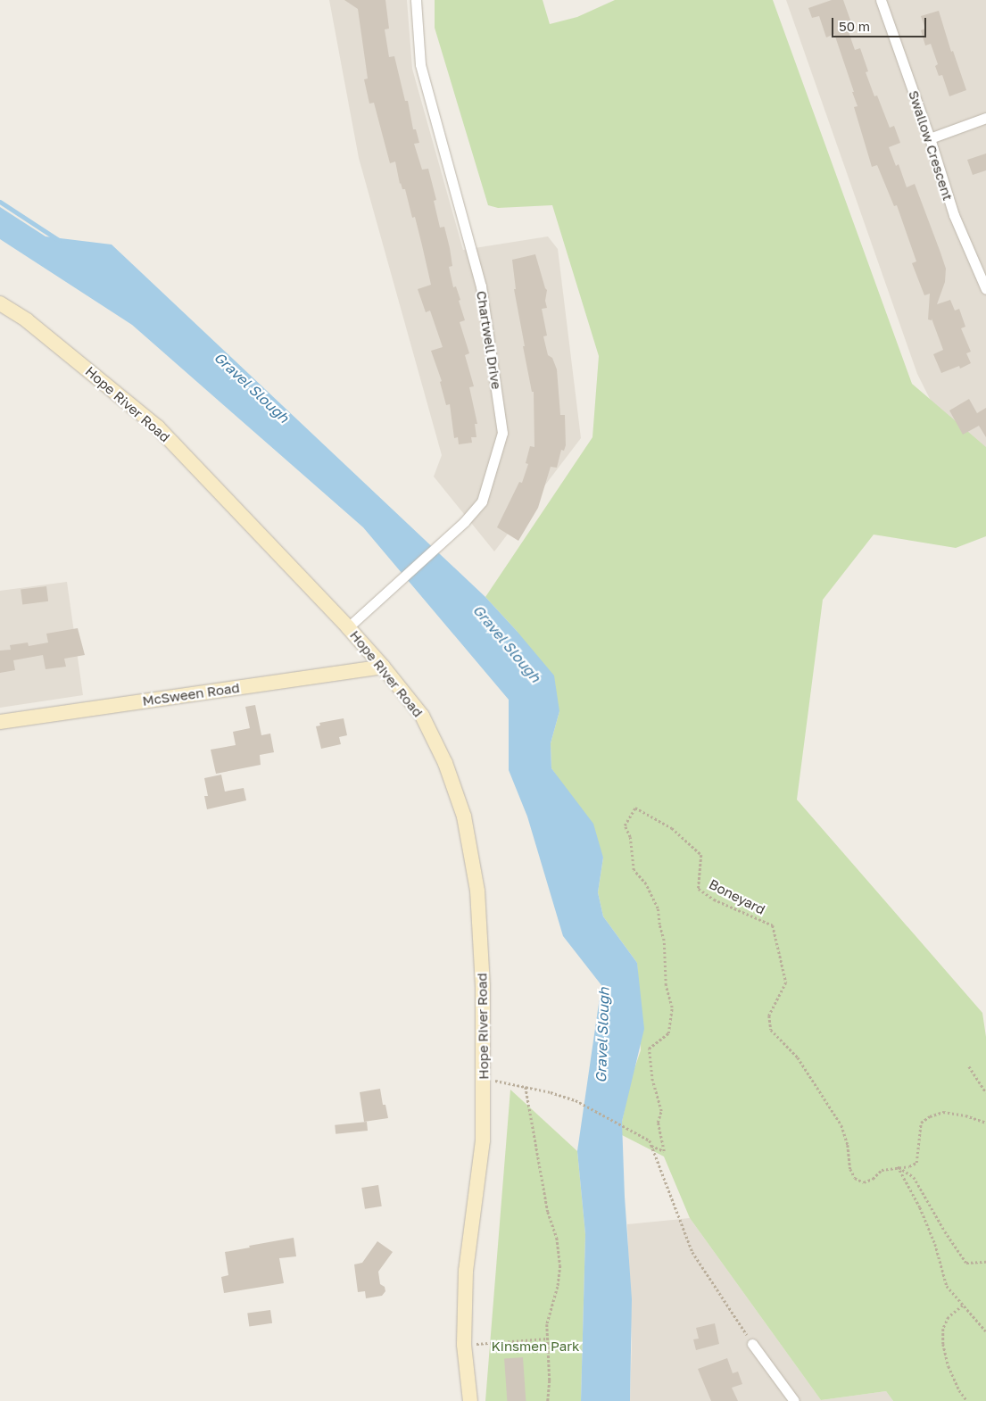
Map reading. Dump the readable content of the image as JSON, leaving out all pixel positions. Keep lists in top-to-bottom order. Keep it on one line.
{"streets":{"street":["Swallow Crescent","Chartwell Drive","Hope River Road","McSween Road"],"path":["Boneyard"]},"crossings":[["Chartwell Drive","Hope River Road"],["Hope River Road","McSween Road"]],"water":["Gravel Slough"],"parks":["Kinsmen Park"],"scale_bar":"50 m"}
